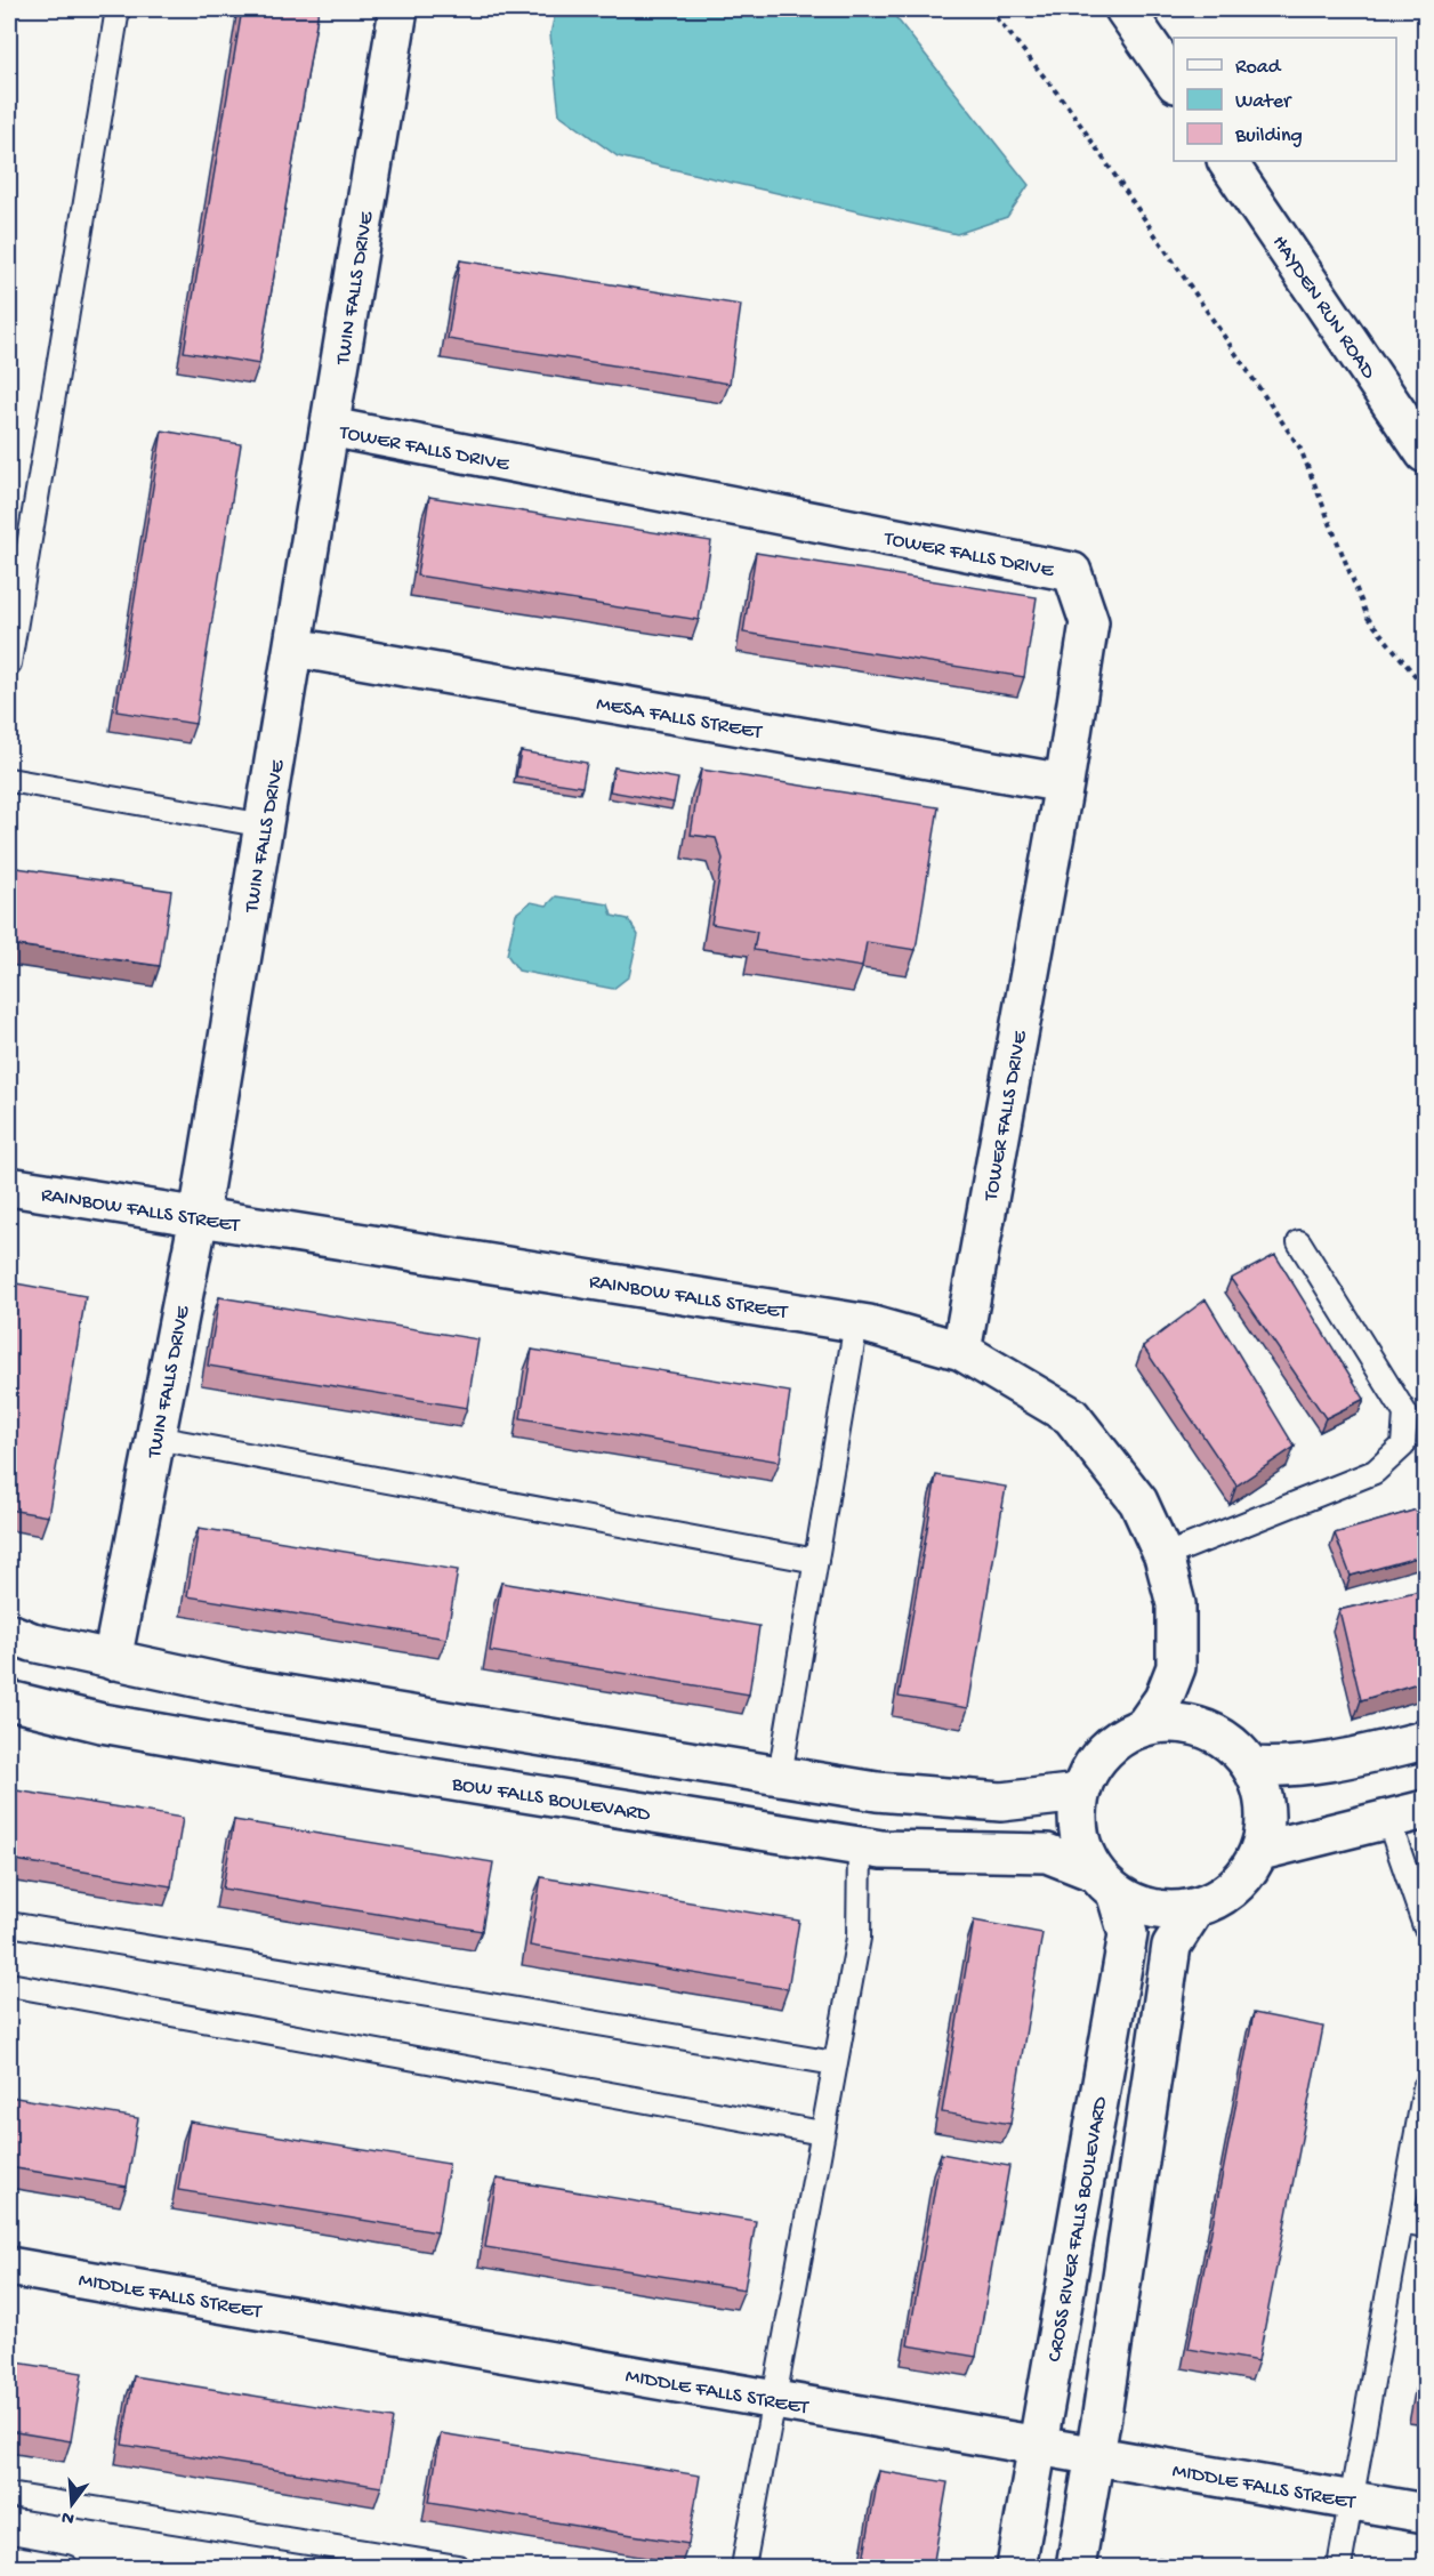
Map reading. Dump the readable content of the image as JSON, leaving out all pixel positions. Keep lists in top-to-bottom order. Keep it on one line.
{"streets":{"street":["TWIN FALLS DRIVE","HAYDEN RUN ROAD","TOWER FALLS DRIVE","MESA FALLS STREET","RAINBOW FALLS STREET","BOW FALLS BOULEVARD","CROSS RIVER FALLS BOULEVARD","MIDDLE FALLS STREET"]},"crossings":[["TWIN FALLS DRIVE","TOWER FALLS DRIVE"],["TWIN FALLS DRIVE","MESA FALLS STREET"],["TWIN FALLS DRIVE","RAINBOW FALLS STREET"],["TOWER FALLS DRIVE","MESA FALLS STREET"],["TOWER FALLS DRIVE","RAINBOW FALLS STREET"],["RAINBOW FALLS STREET","BOW FALLS BOULEVARD"],["RAINBOW FALLS STREET","CROSS RIVER FALLS BOULEVARD"],["BOW FALLS BOULEVARD","CROSS RIVER FALLS BOULEVARD"],["CROSS RIVER FALLS BOULEVARD","MIDDLE FALLS STREET"]],"legend":["Road","Water","Building"],"north":"bottom"}
